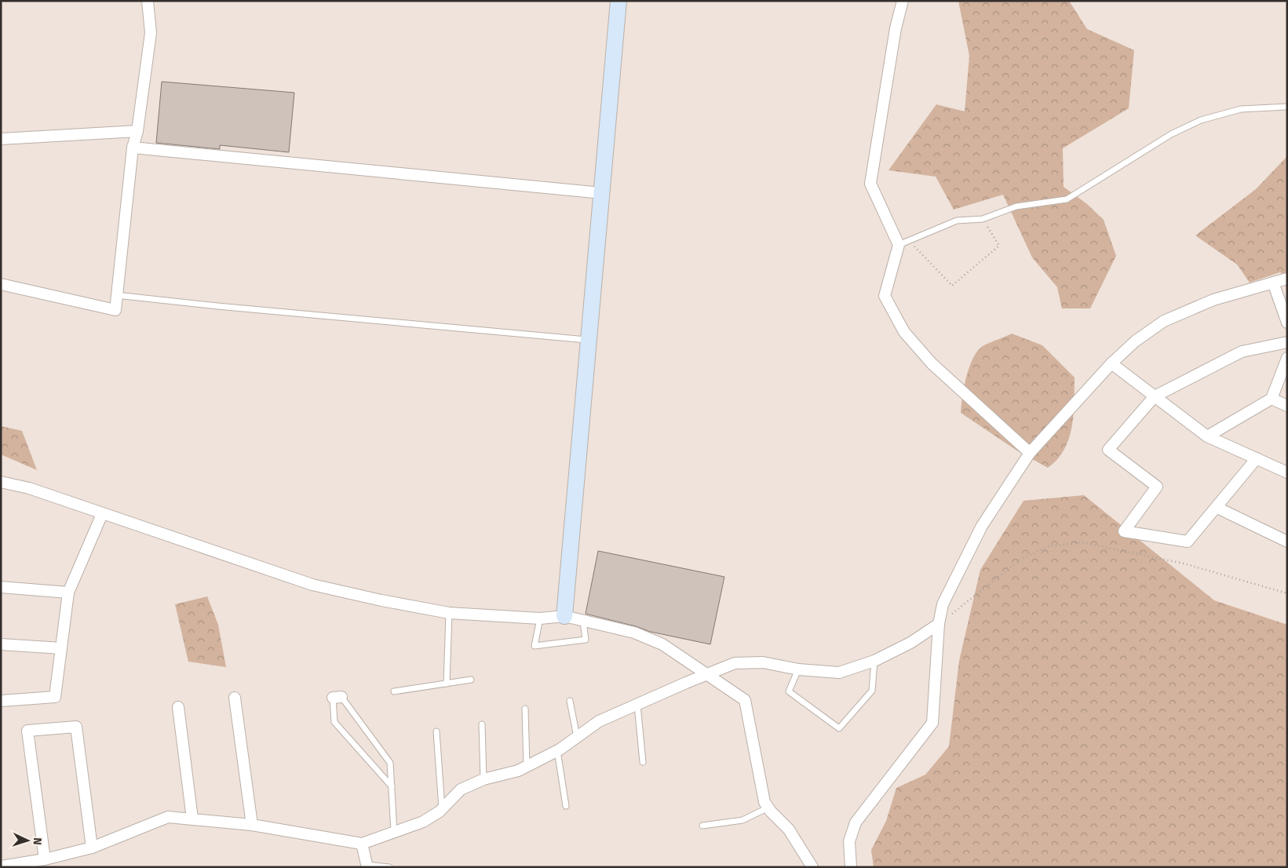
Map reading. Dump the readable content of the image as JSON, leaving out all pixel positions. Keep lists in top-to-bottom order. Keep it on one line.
{"north":"right"}
